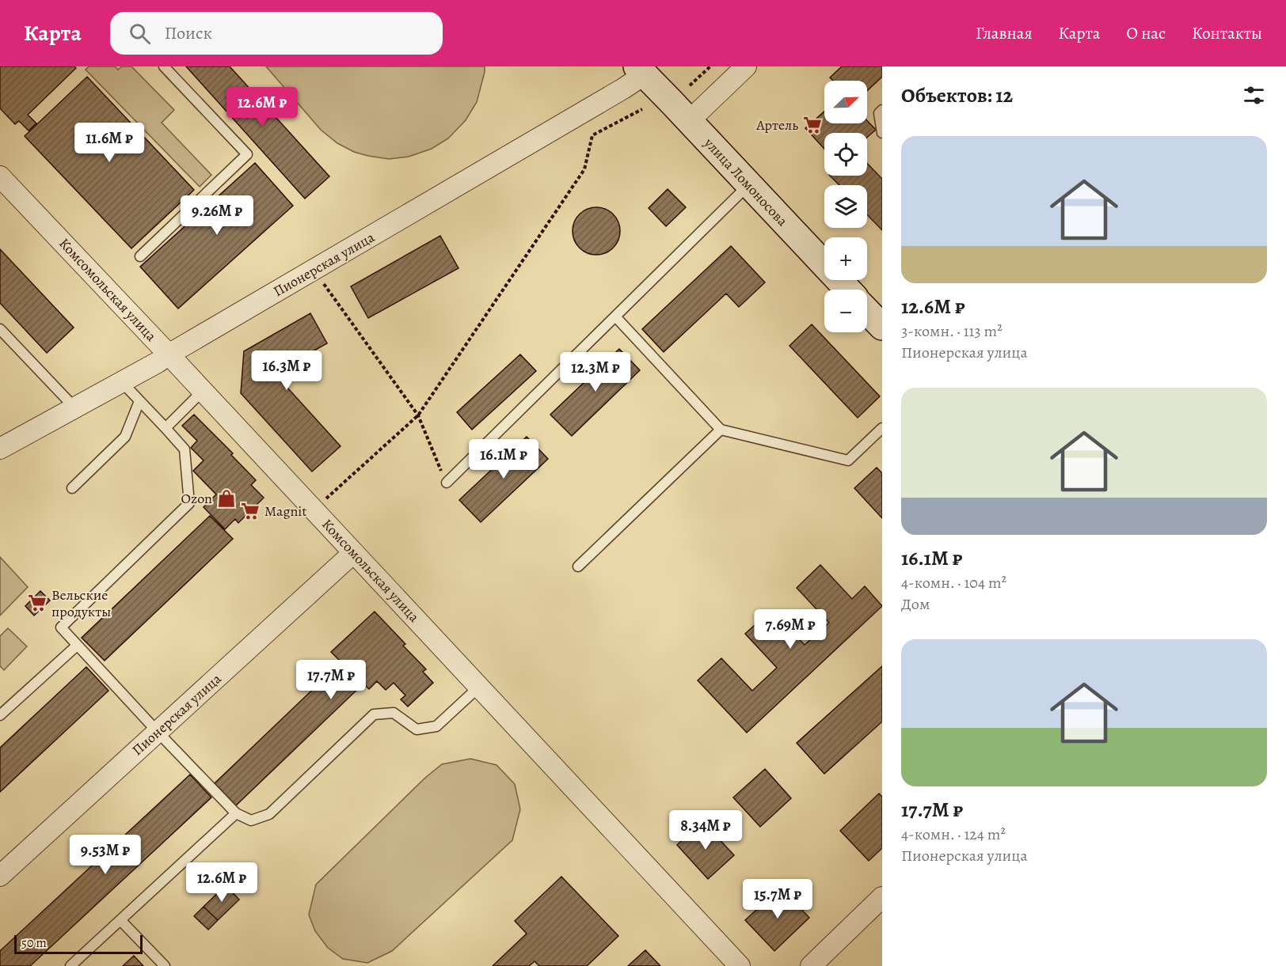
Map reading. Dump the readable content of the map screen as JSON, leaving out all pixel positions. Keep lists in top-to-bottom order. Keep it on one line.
{"streets":{"street":["улица Ломоносова","Пионерская улица","Комсомольская улица"]},"crossings":[["улица Ломоносова","Пионерская улица"],["Пионерская улица","Комсомольская улица"]],"places":{"supermarket":["Артель","Magnit","Вельские продукты"],"shop":["Ozon"]},"scale_bar":"50 m","north":"top right","page":{"header":"Карта","search":"Поиск","nav":["Главная","Карта","О нас","Контакты"],"heading":"Объектов: 12","map_buttons":["+","−"],"price":["12.6M ₽","11.6M ₽","9.26M ₽","16.3M ₽","12.3M ₽","16.1M ₽","7.69M ₽","17.7M ₽","8.34M ₽","9.53M ₽","12.6M ₽","15.7M ₽"],"list":[{"name":"12.6M ₽","note":"3-комн. · 113 m² · Пионерская улица"},{"name":"16.1M ₽","note":"4-комн. · 104 m² · Дом"},{"name":"17.7M ₽","note":"4-комн. · 124 m² · Пионерская улица"}],"scale":"50 m"}}
